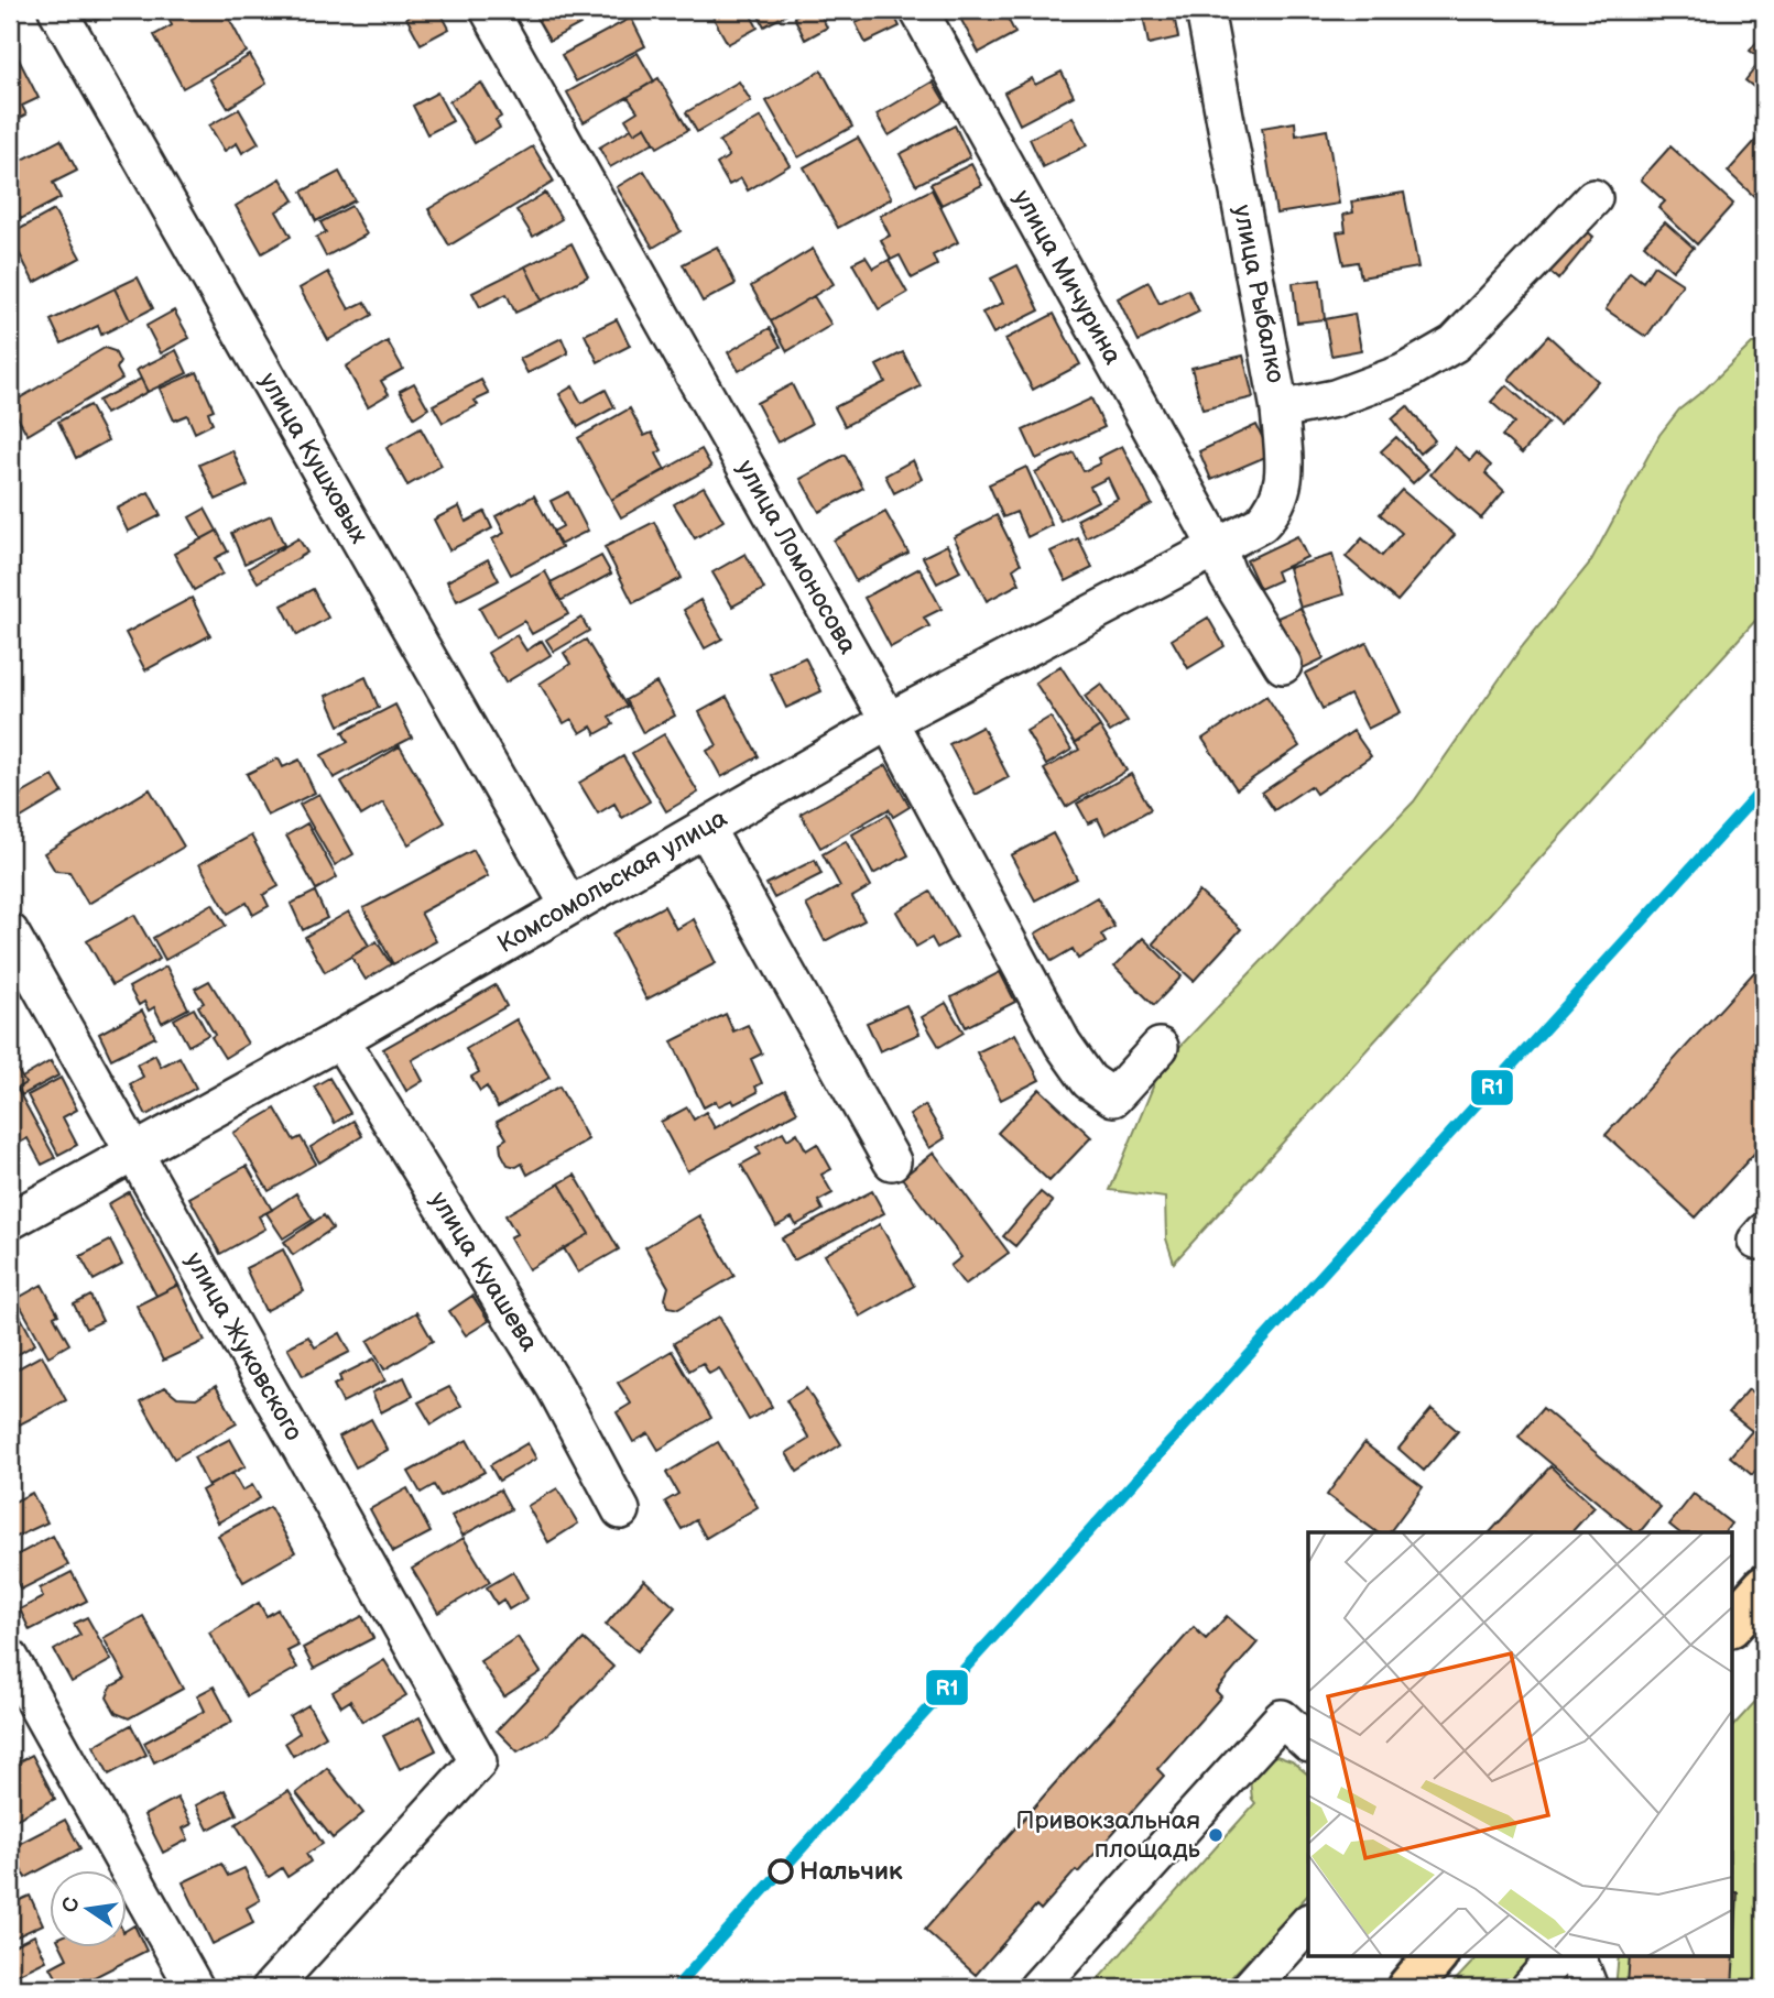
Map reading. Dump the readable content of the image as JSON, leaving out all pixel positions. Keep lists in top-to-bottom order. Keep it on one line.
{"streets":{"street":["улица Мичурина","улица Рыбалко","улица Кушховых","улица Ломоносова","Комсомольская улица","улица Куашева","улица Жуковского"]},"crossings":[["улица Мичурина","улица Рыбалко"],["улица Мичурина","Комсомольская улица"],["улица Рыбалко","Комсомольская улица"],["улица Кушховых","Комсомольская улица"],["улица Ломоносова","Комсомольская улица"],["Комсомольская улица","улица Куашева"],["Комсомольская улица","улица Жуковского"]],"places":["Привокзальная площадь","Нальчик"],"lines":["transit line R1"],"north":"left"}
